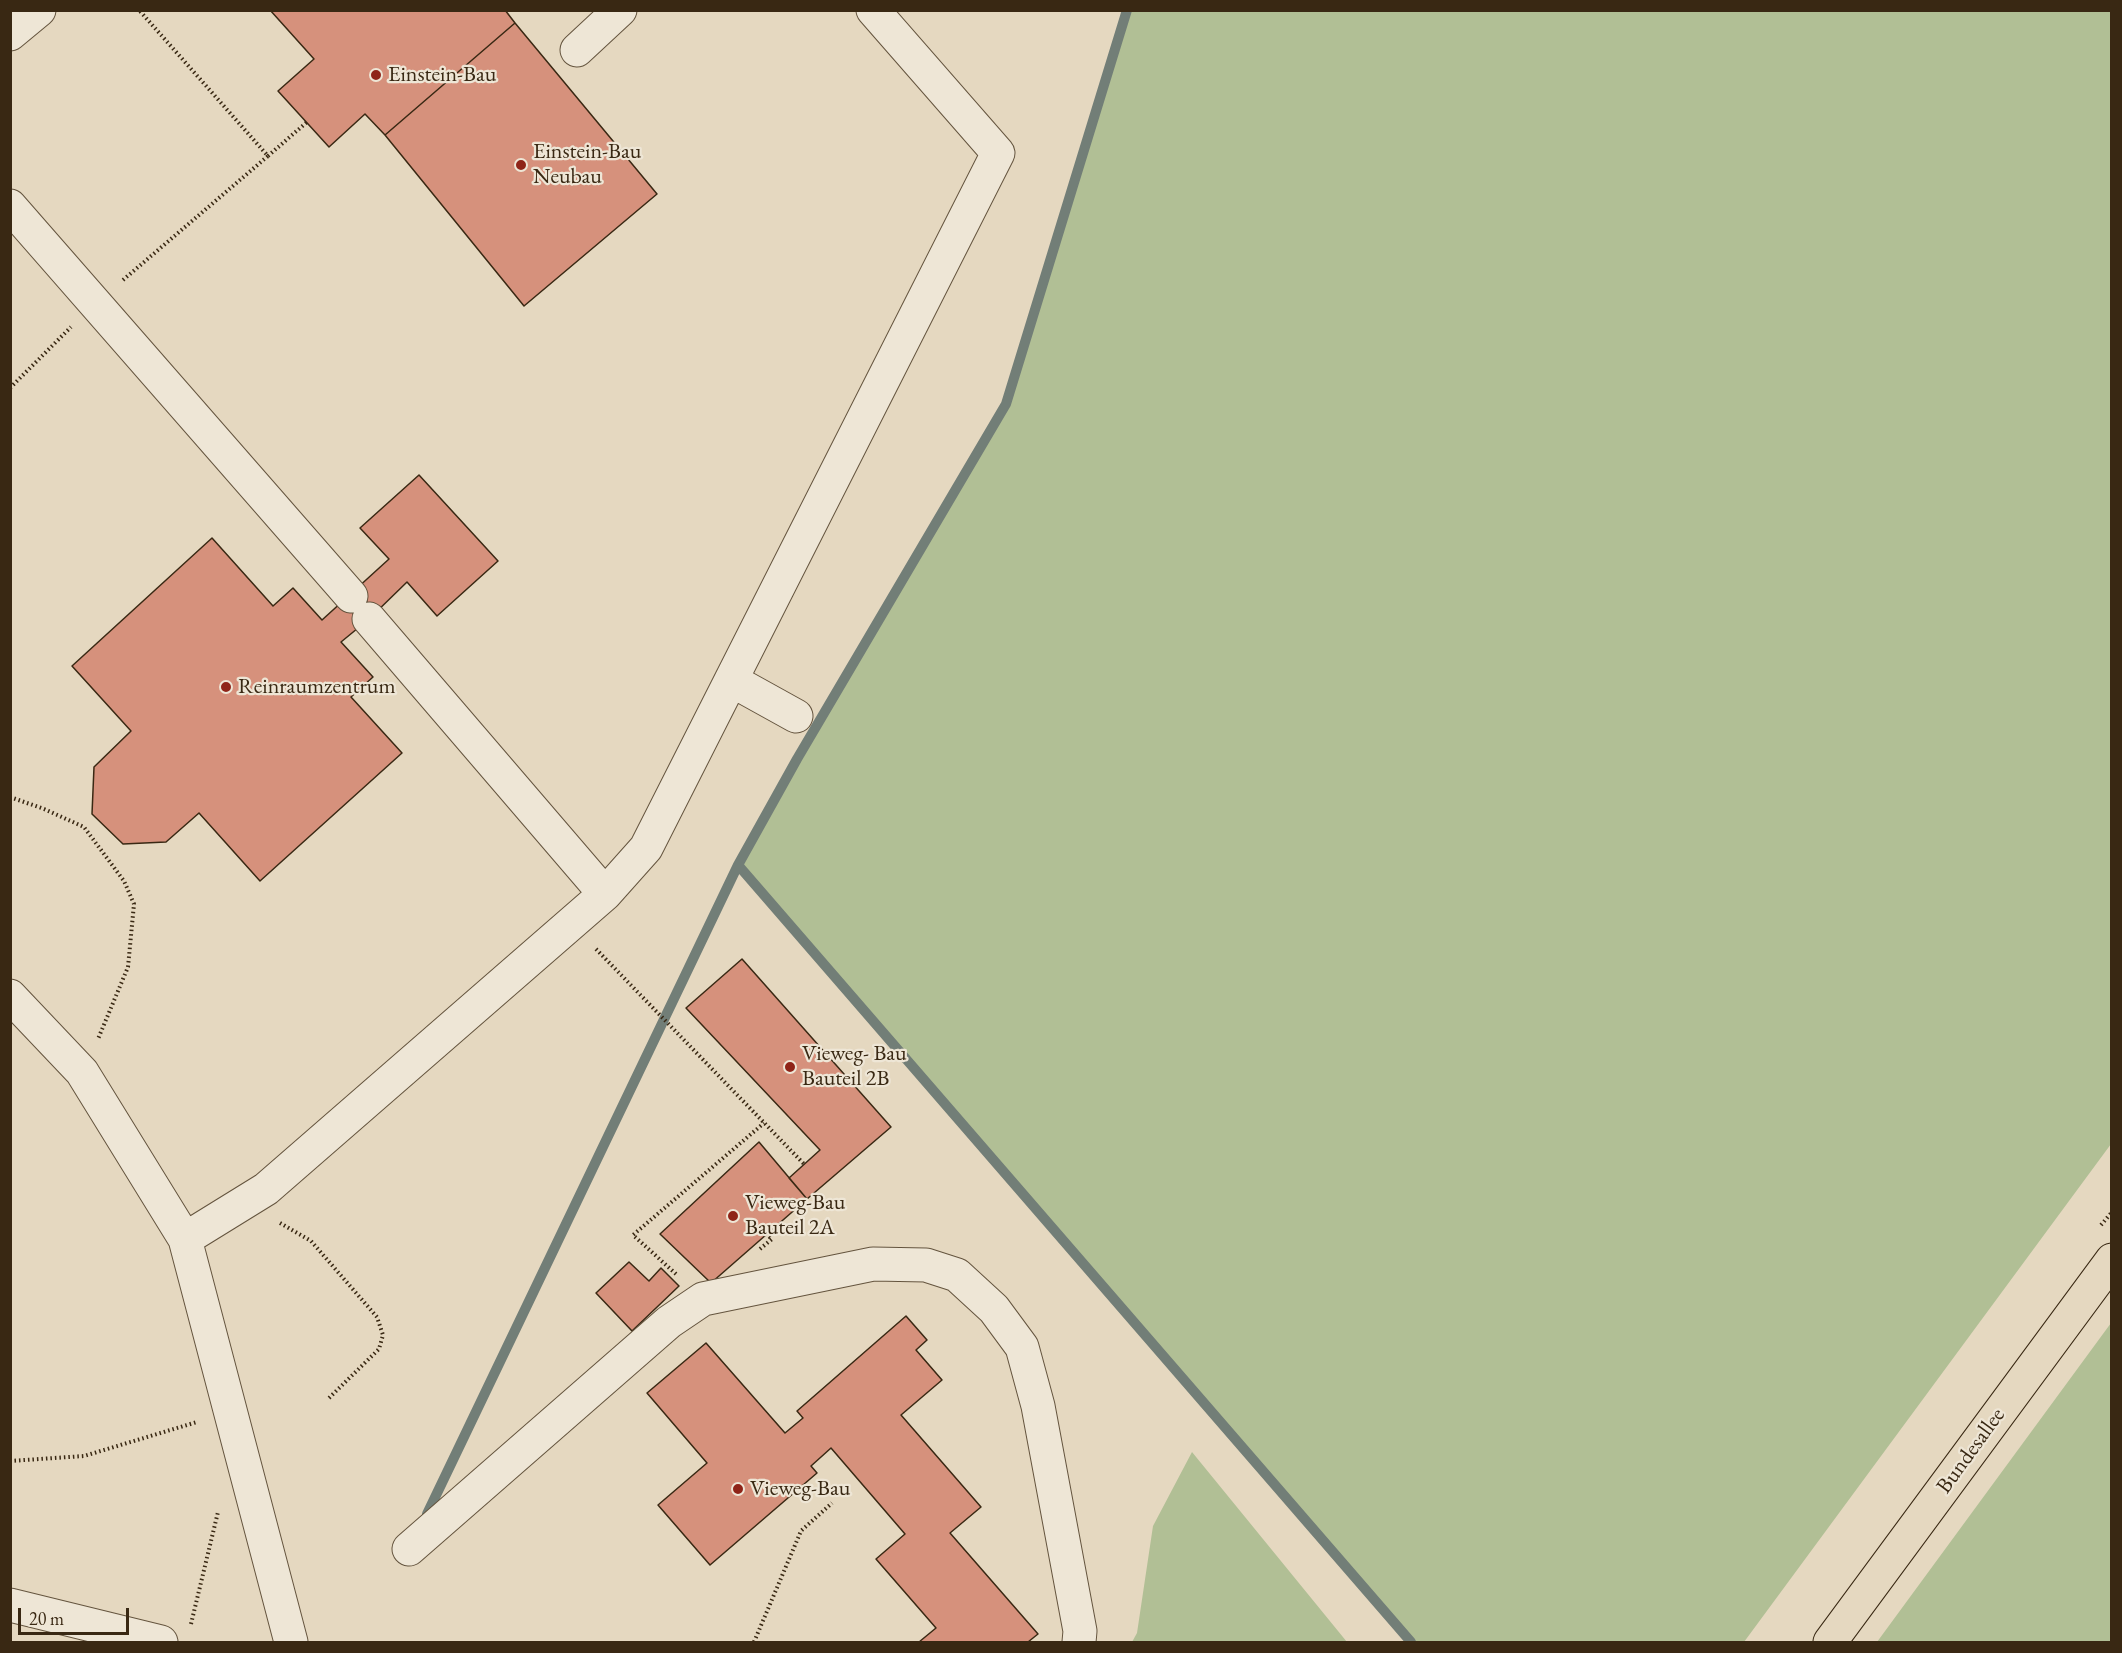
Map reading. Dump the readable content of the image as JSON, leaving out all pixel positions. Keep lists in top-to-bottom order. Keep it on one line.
{"streets":{"main road":["Bundesallee"]},"places":["Einstein-Bau","Einstein-Bau Neubau","Reinraumzentrum","Vieweg- Bau Bauteil 2B","Vieweg-Bau Bauteil 2A","Vieweg-Bau"],"scale_bar":"20 m"}
